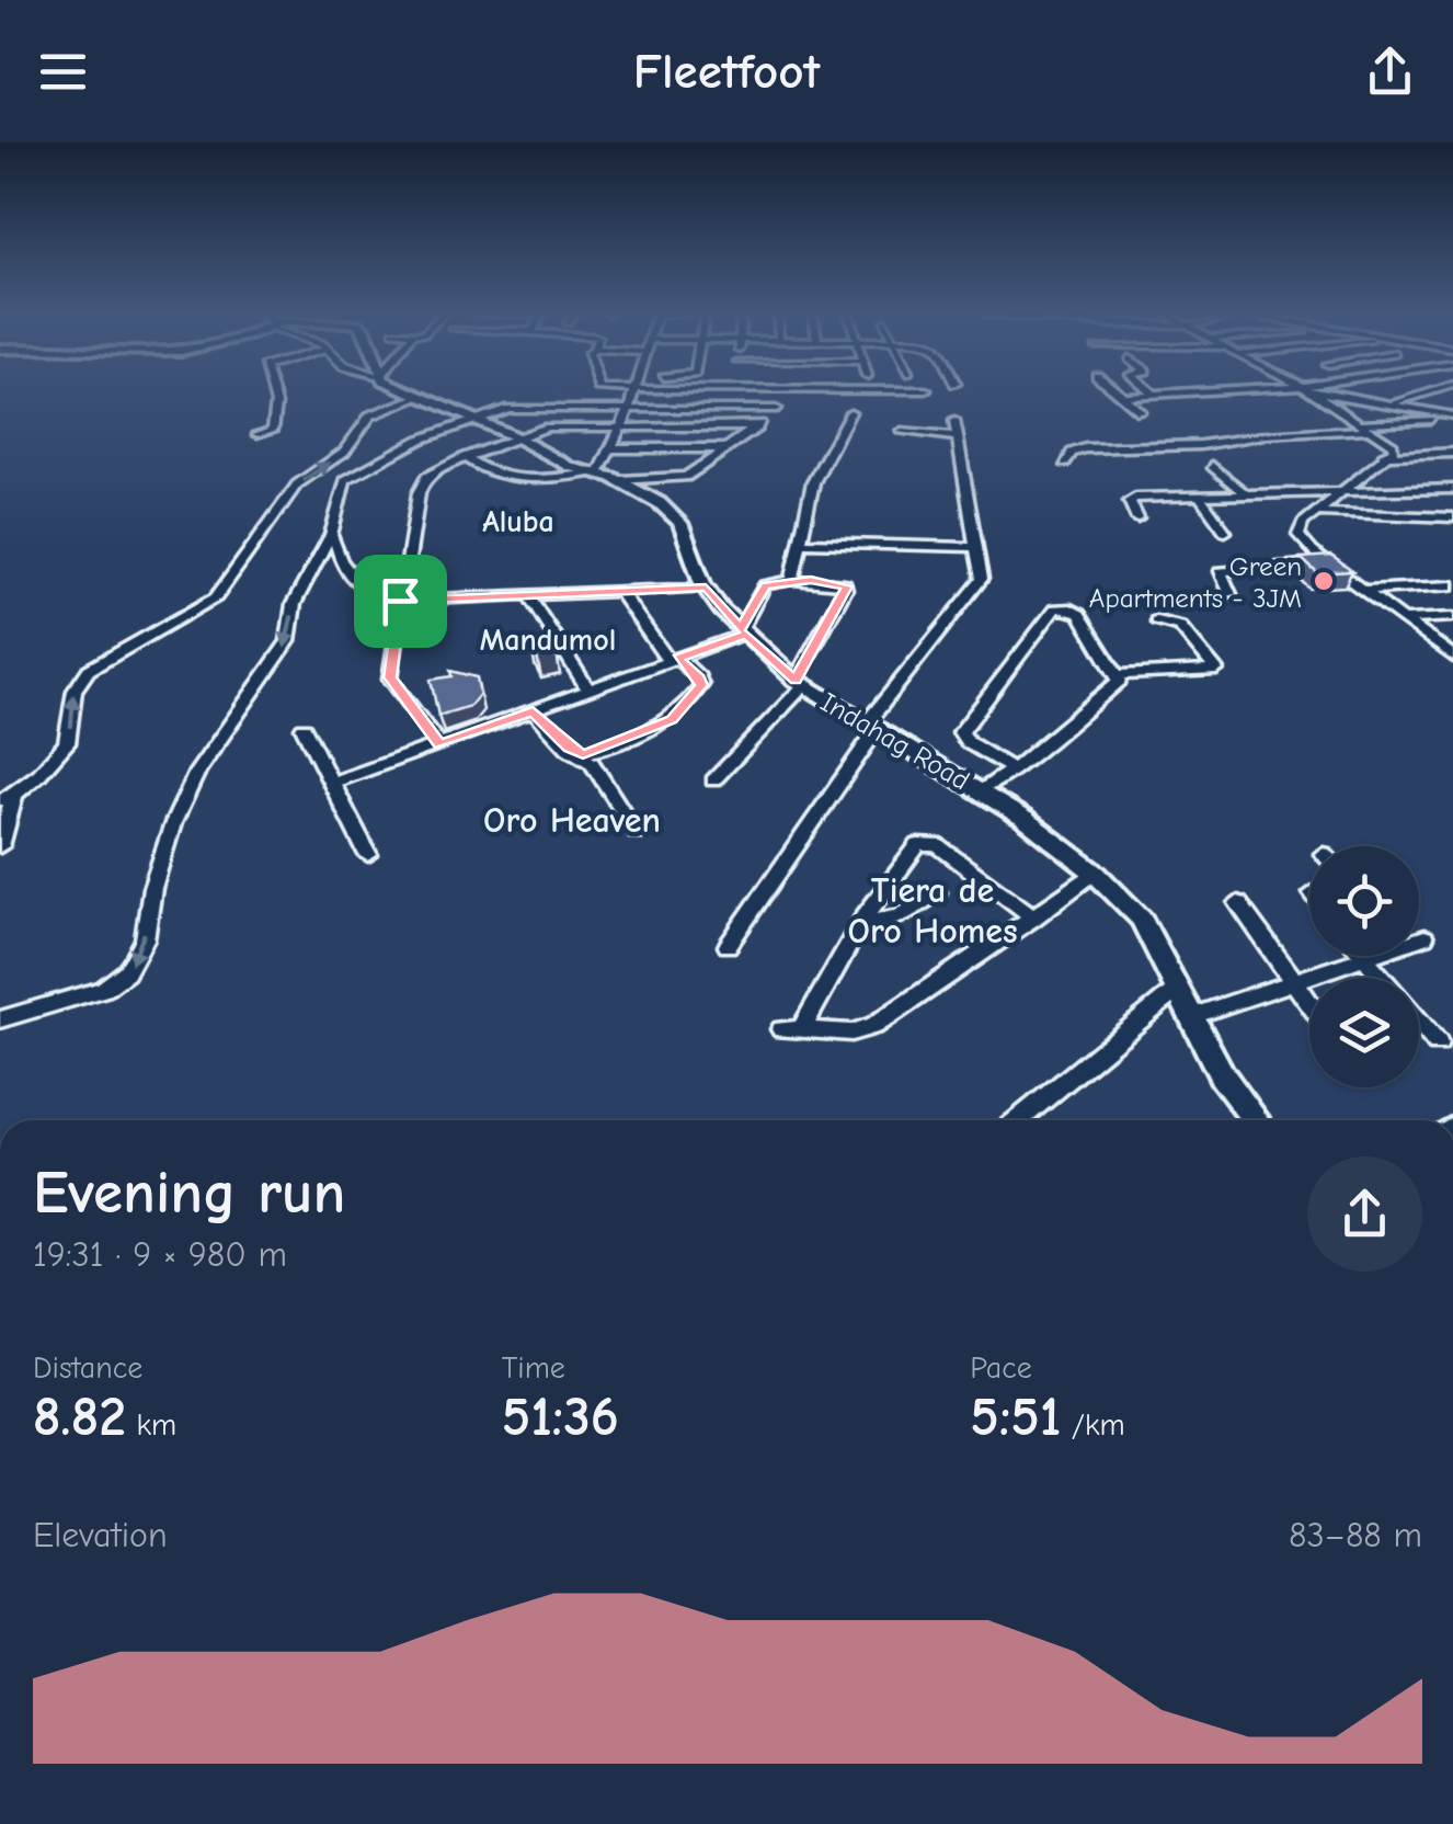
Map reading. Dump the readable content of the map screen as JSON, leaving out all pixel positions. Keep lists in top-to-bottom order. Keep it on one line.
{"streets":{"main road":["Indahag Road"]},"districts":["Aluba","Mandumol","Oro Heaven","Tiera de Oro Homes"],"places":["Green Apartments - 3JM"],"page":{"header":"Fleetfoot","heading":["Evening run","19:31 · 9 × 980 m"],"stats":[["Distance","8.82 km"],["Time","51:36"],["Pace","5:51 /km"]],"chart":["Elevation","83–88 m"]}}
